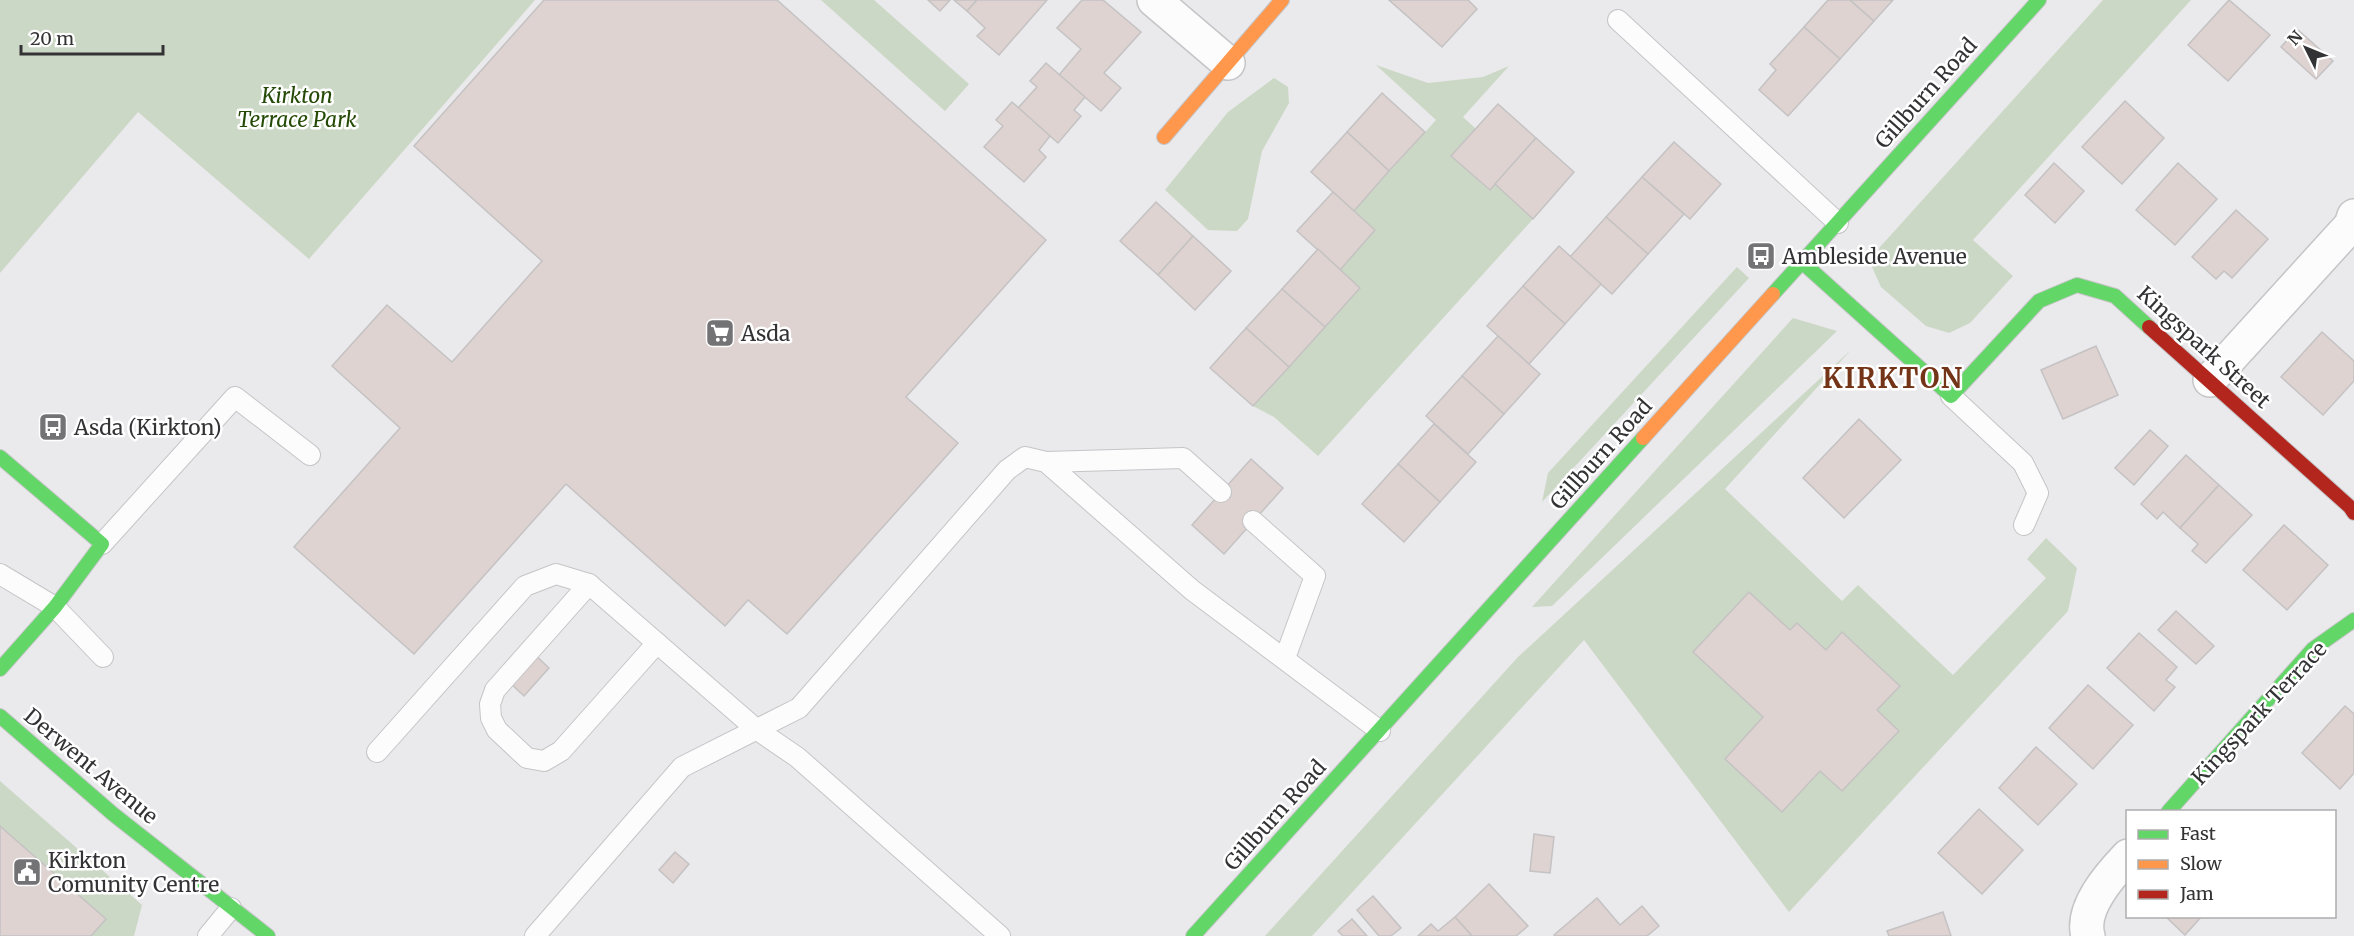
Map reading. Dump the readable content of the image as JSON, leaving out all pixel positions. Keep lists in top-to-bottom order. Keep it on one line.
{"streets":{"street":["Gillburn Road","Kingspark Street","Kingspark Terrace","Derwent Avenue"]},"districts":["KIRKTON"],"parks":["Kirkton Terrace Park"],"places":{"bus stop":["Ambleside Avenue","Asda (Kirkton)"],"supermarket":["Asda"],"public building":["Kirkton Comunity Centre"]},"legend":["Fast","Slow","Jam"],"scale_bar":"20 m","north":"top left"}
